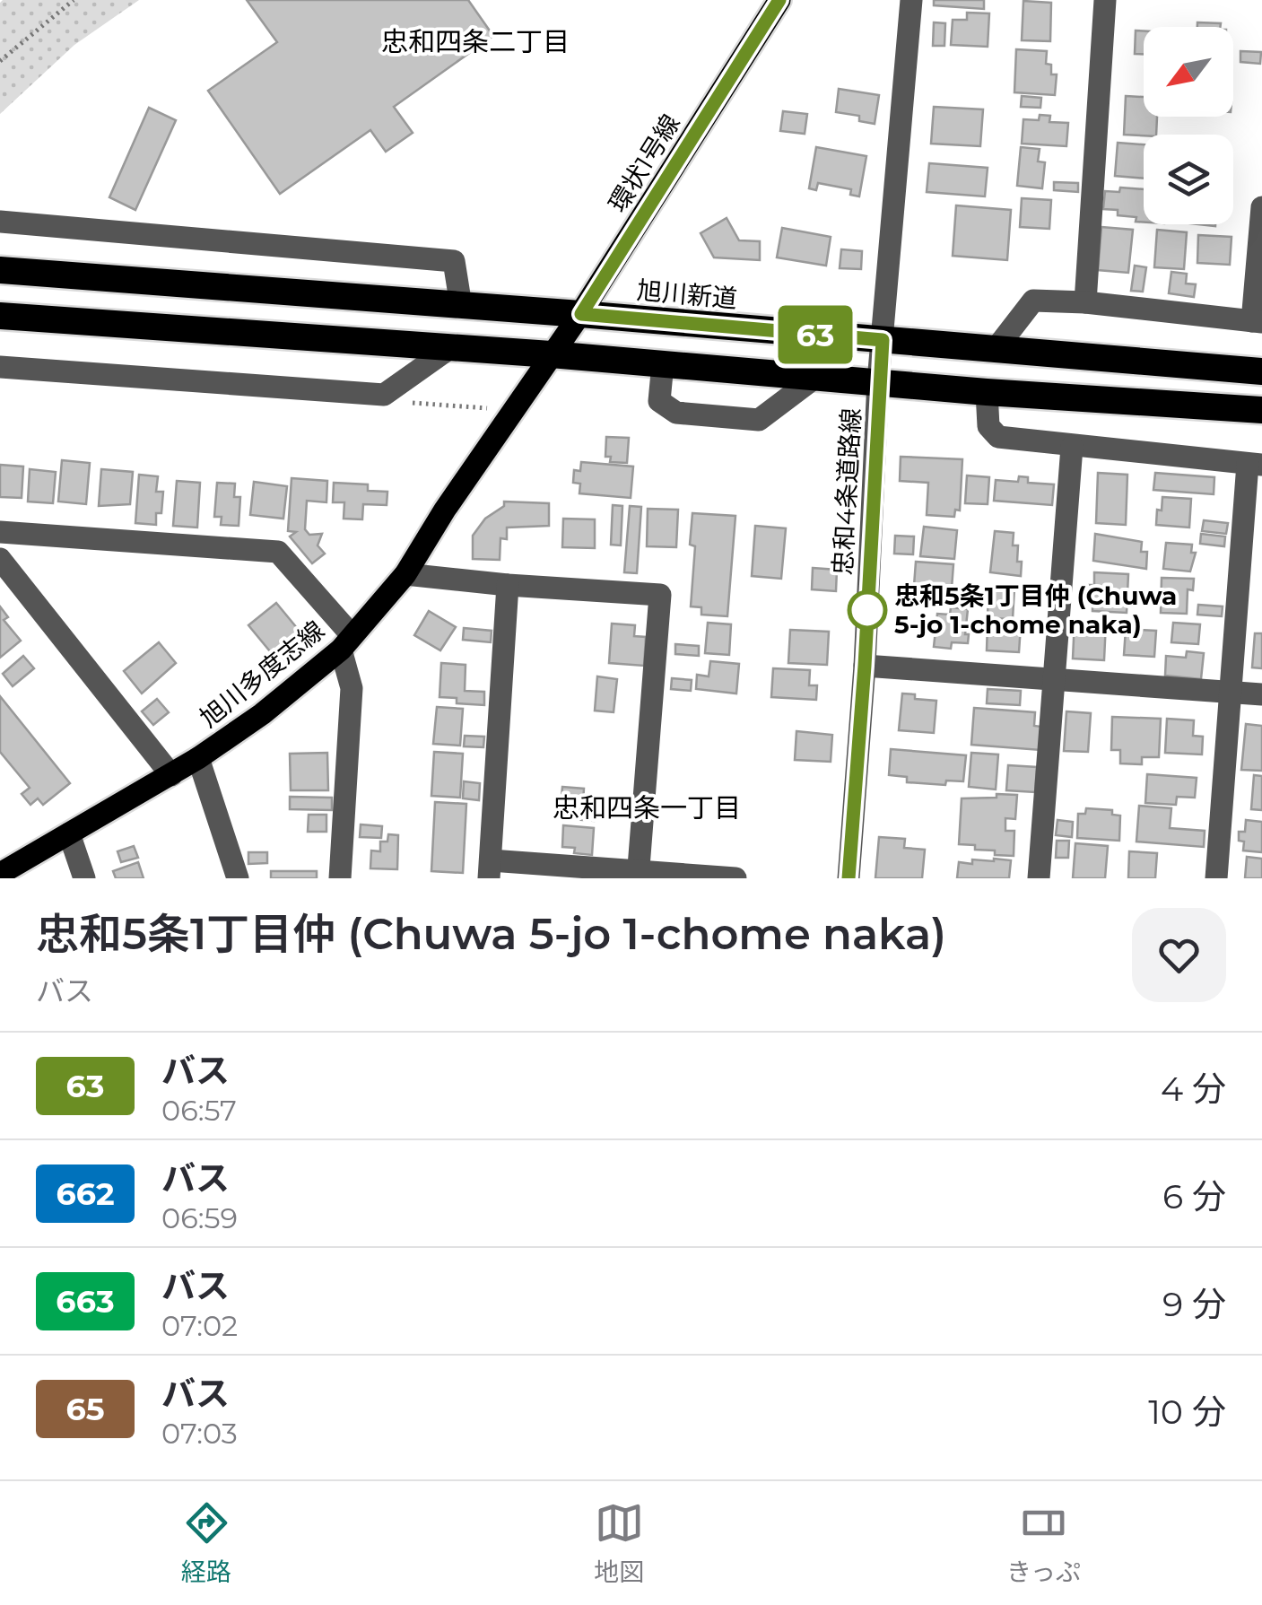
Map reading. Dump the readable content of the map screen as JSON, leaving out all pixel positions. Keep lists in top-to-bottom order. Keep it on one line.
{"streets":{"highway":["旭川新道"],"main road":["環状1号線","旭川多度志線"],"street":["忠和4条道路線"]},"crossings":[["環状1号線","旭川新道"],["環状1号線","旭川多度志線"],["旭川新道","忠和4条道路線"]],"districts":["忠和四条二丁目","忠和四条一丁目"],"places":["忠和5条1丁目仲 (Chuwa 5-jo 1-chome naka)"],"lines":["bus line 63"],"north":"bottom left","page":{"on_map":"63","heading":["忠和5条1丁目仲 (Chuwa 5-jo 1-chome naka)","バス"],"list":[{"mark":"63","name":"バス","note":"06:57","value":"4 分"},{"mark":"662","name":"バス","note":"06:59","value":"6 分"},{"mark":"663","name":"バス","note":"07:02","value":"9 分"},{"mark":"65","name":"バス","note":"07:03","value":"10 分"}],"tabs":["経路","地図","きっぷ"]}}
